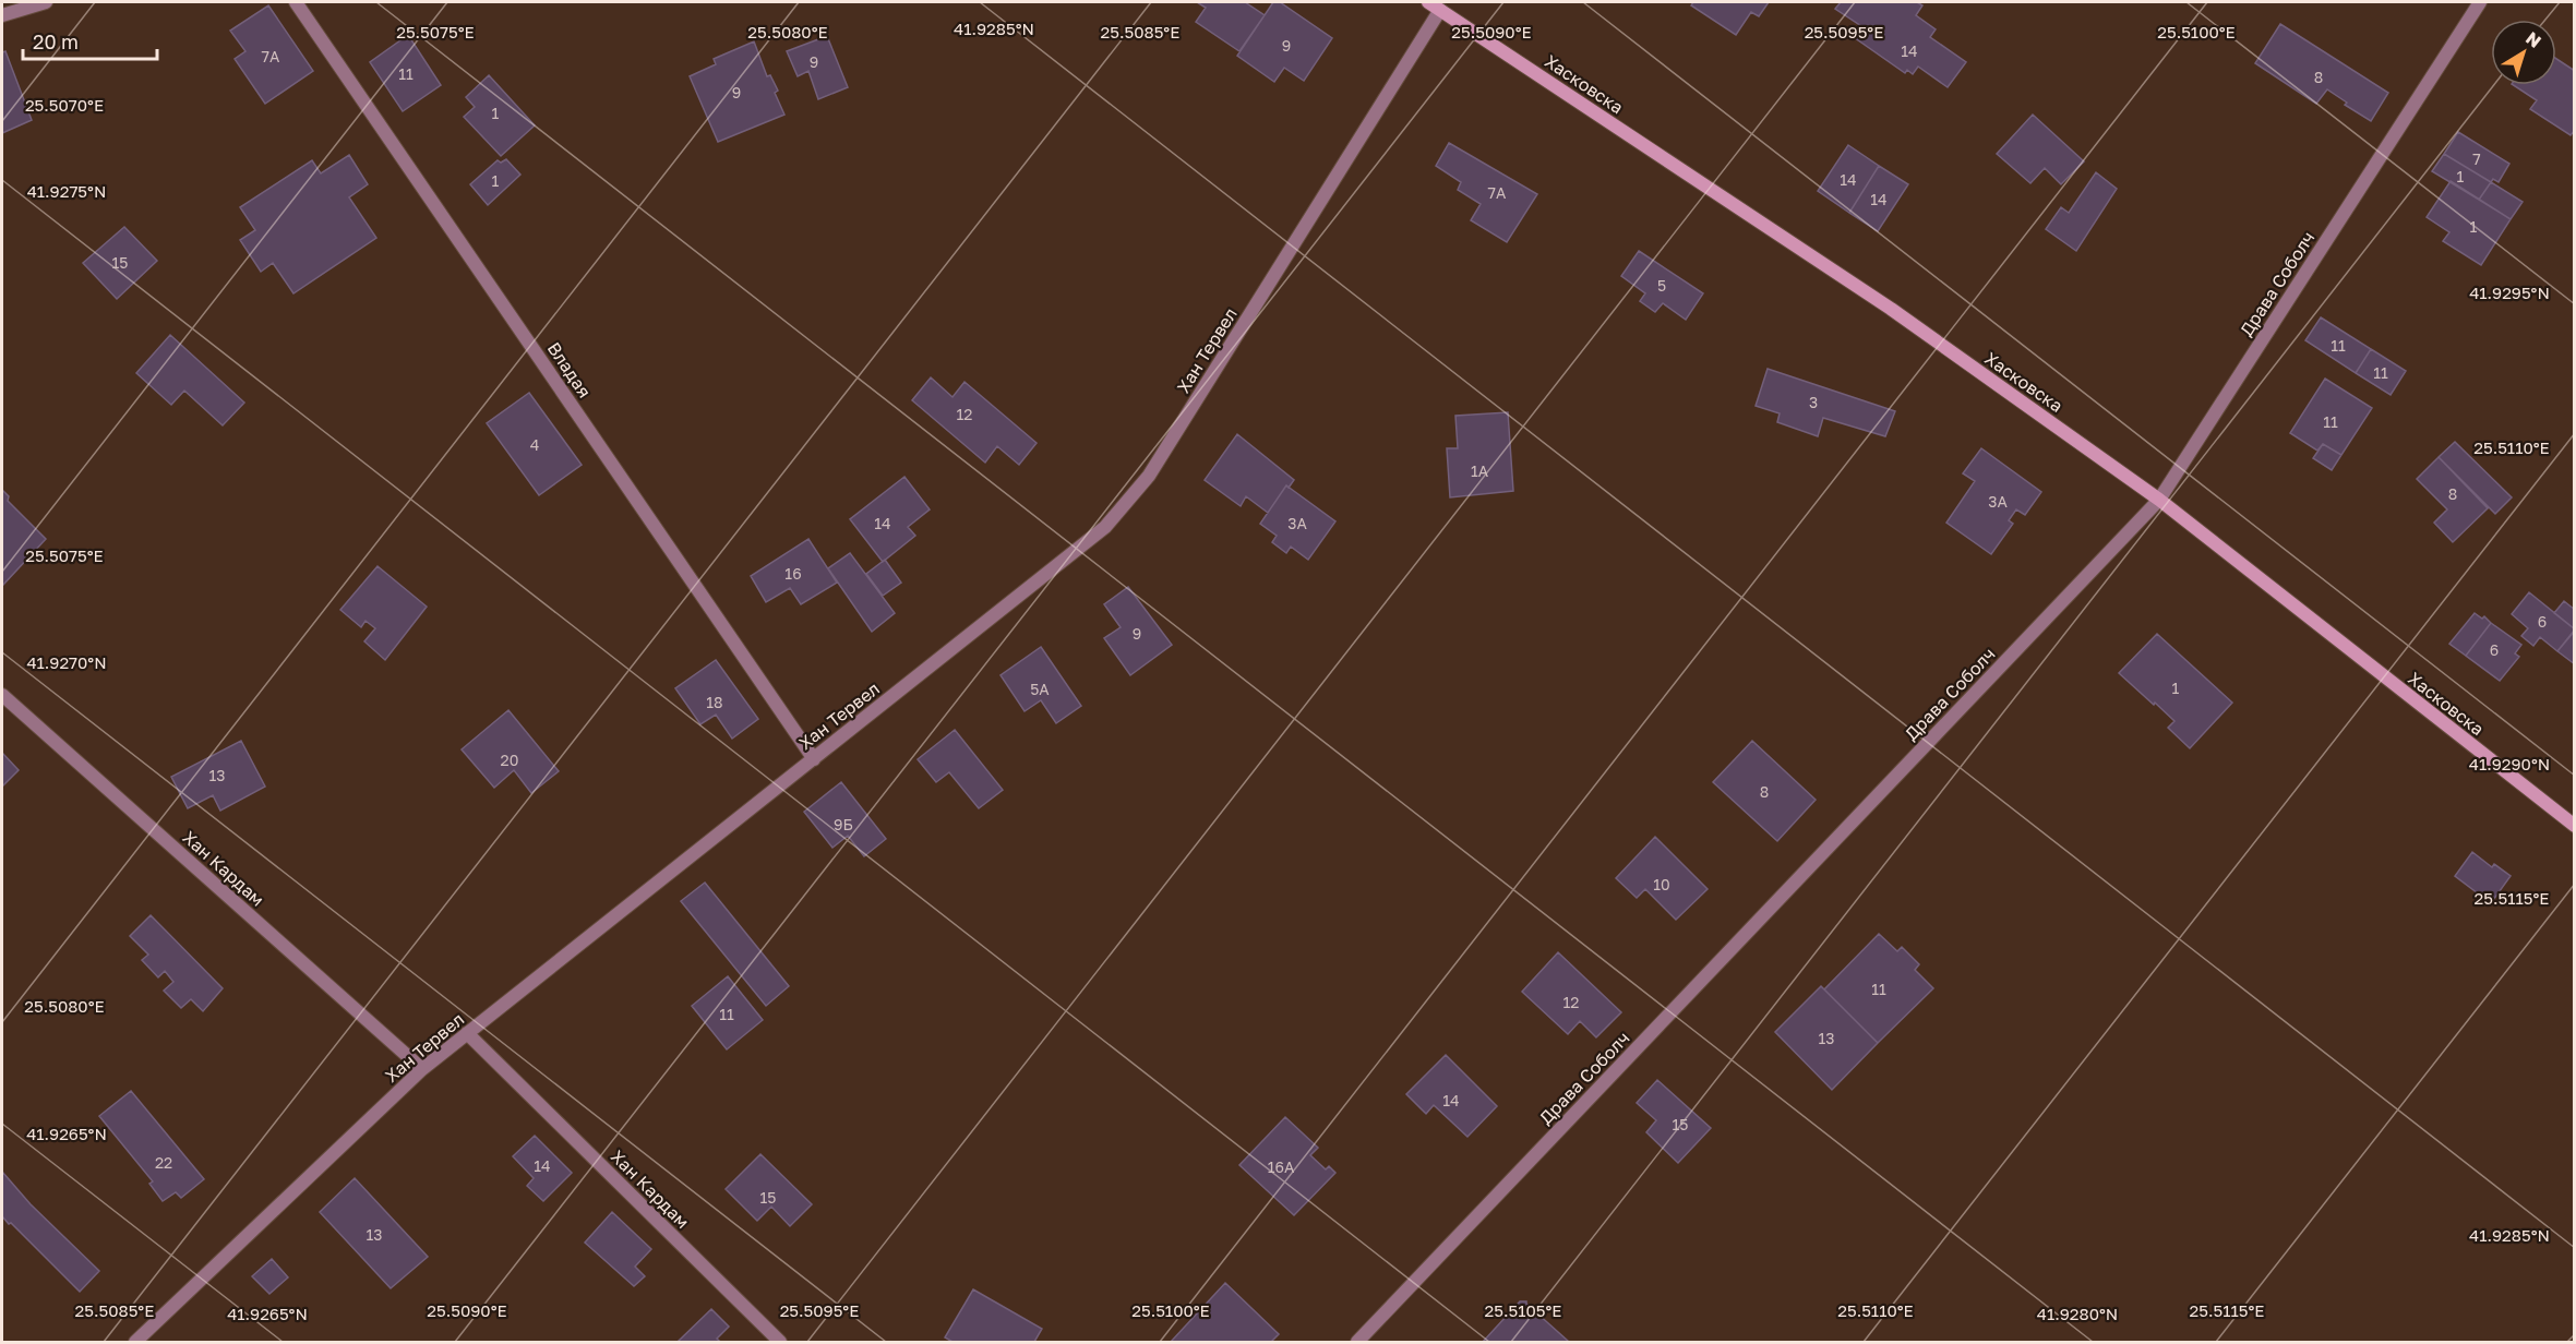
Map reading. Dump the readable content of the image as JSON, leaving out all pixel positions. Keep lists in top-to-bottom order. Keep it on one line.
{"streets":{"street":["Хасковска","Драва Соболч","Хан Тервел","Владая","Хан Кардам"]},"crossings":[["Хасковска","Драва Соболч"],["Хасковска","Хан Тервел"],["Хан Тервел","Владая"],["Хан Тервел","Хан Кардам"]],"house_numbers":["9","14","7А","9","11","8","9","1","7","1","14","1","7А","14","1","15","5","11","11","3","12","11","4","1А","8","3А","14","3А","16","6","9","6","1","5А","18","20","13","8","9Б","10","11","12","11","13","14","15","22","14","16А","15","13"],"scale_bar":"20 m","north":"top right","coordinates":["41.9285°N","25.5075°E","25.5080°E","25.5085°E","25.5090°E","25.5095°E","25.5100°E","25.5070°E","41.9275°N","41.9295°N","25.5110°E","41.9270°N","41.9290°N","25.5115°E","41.9265°N","25.5105°E","41.9280°N"]}
